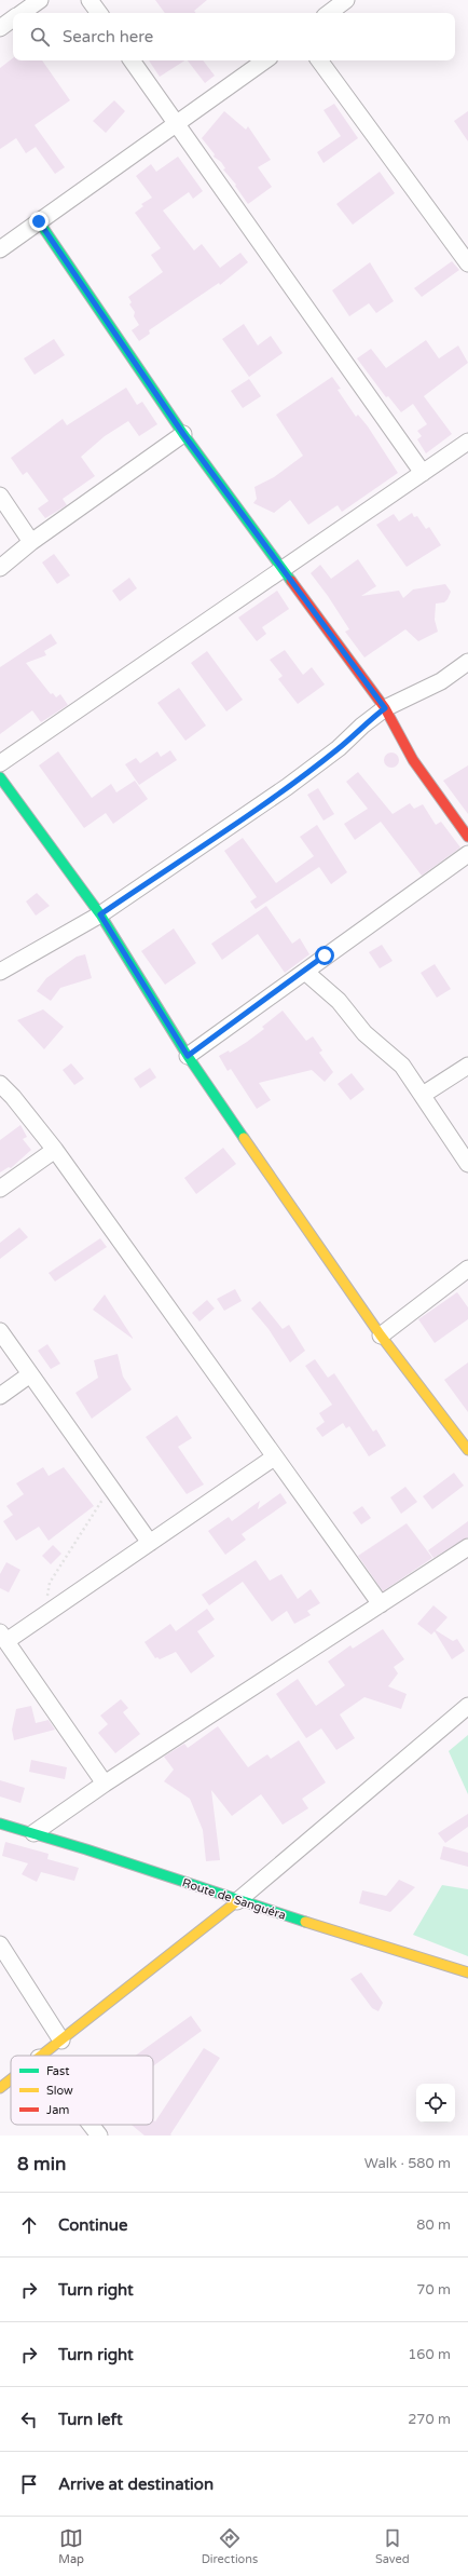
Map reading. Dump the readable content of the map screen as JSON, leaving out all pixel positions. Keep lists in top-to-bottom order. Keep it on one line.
{"streets":{"street":["Route de Sanguéra"]},"legend":["Fast","Slow","Jam"],"page":{"search":"Search here","heading":["8 min","Walk · 580 m"],"list":[["Continue","80 m"],["Turn right","70 m"],["Turn right","160 m"],["Turn left","270 m"],"Arrive at destination"],"nav":["Map","Directions","Saved"]}}
